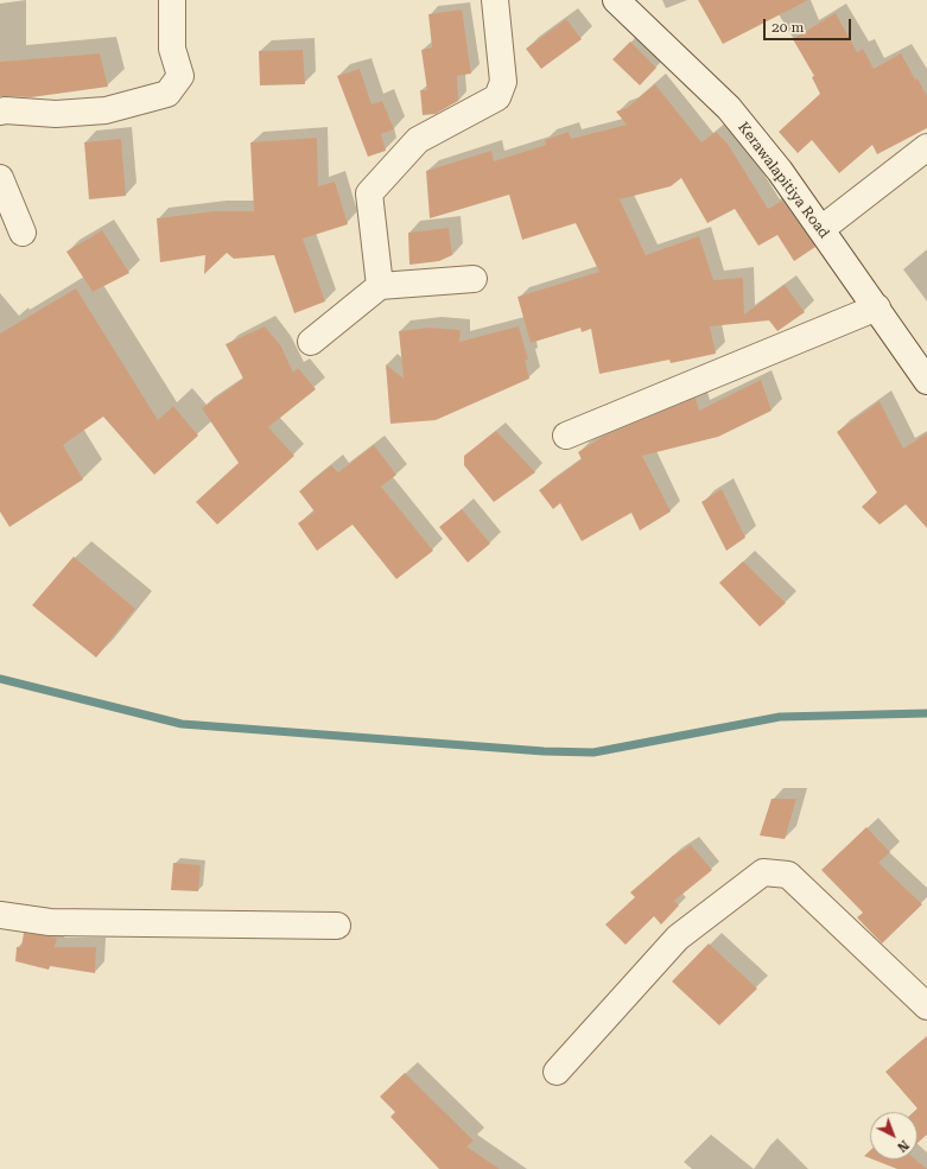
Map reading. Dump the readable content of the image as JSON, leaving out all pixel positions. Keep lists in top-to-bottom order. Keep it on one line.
{"streets":{"street":["Kerawalapitiya Road"]},"scale_bar":"20 m","north":"bottom right"}
